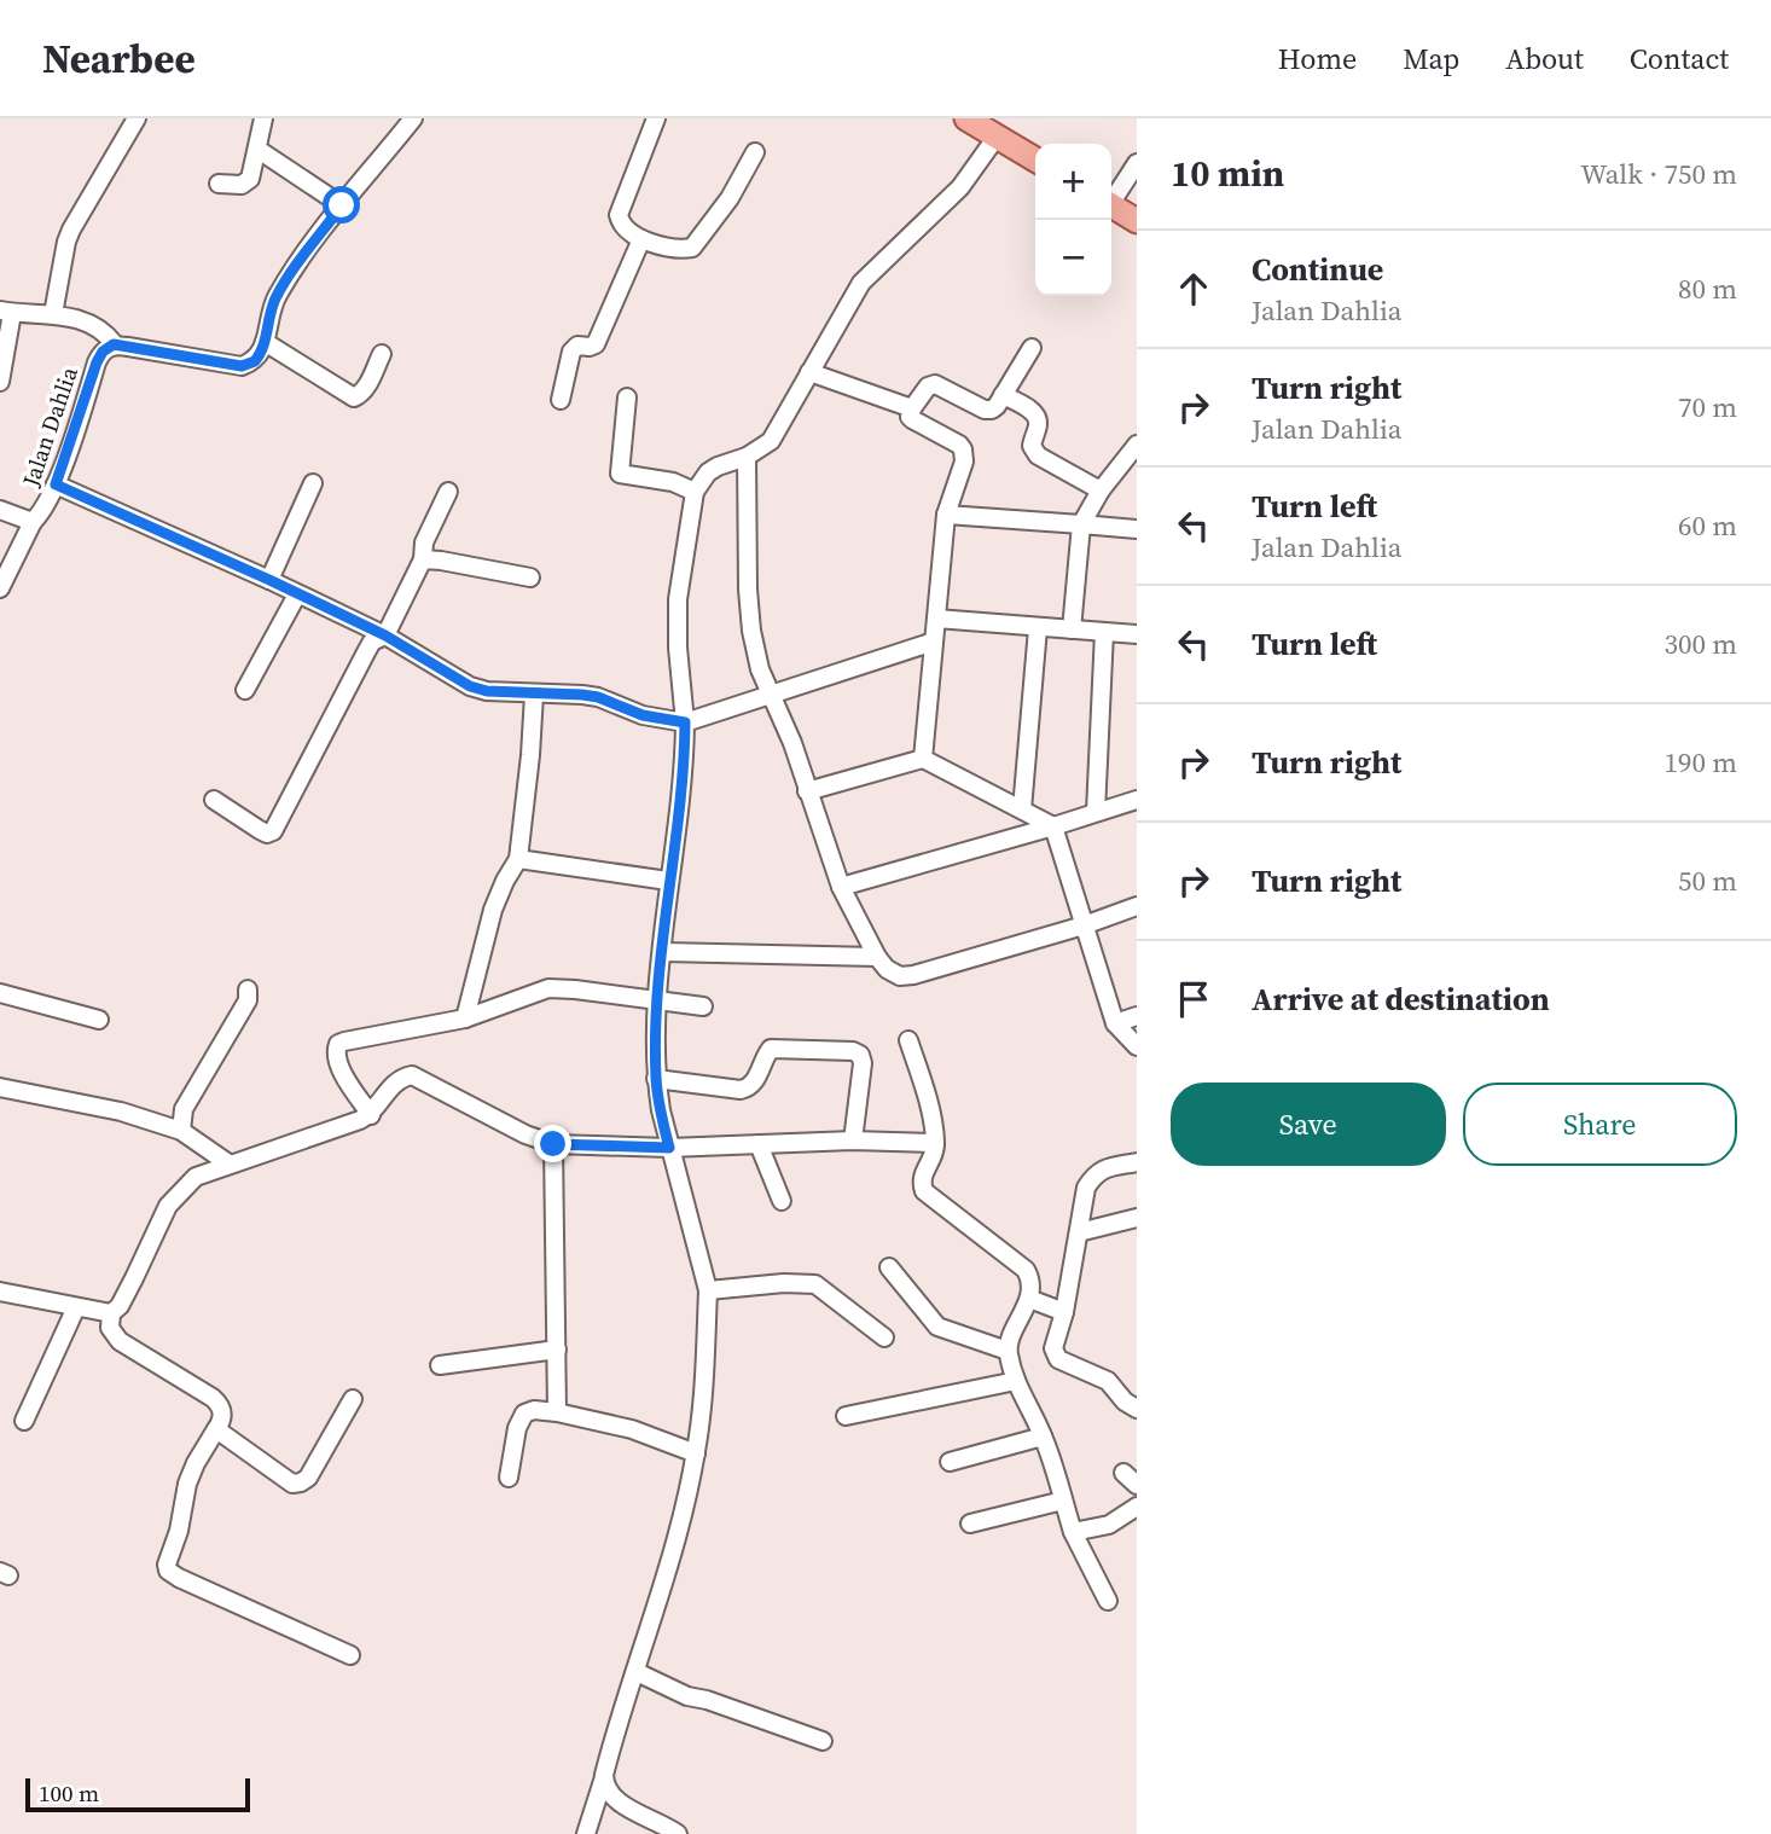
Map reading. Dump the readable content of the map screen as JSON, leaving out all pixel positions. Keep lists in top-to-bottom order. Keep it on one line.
{"streets":{"street":["Jalan Dahlia"]},"scale_bar":"100 m","page":{"header":"Nearbee","nav":["Home","Map","About","Contact"],"heading":["10 min","Walk · 750 m"],"map_buttons":["+","−"],"list":[["Continue","Jalan Dahlia","80 m"],["Turn right","Jalan Dahlia","70 m"],["Turn left","Jalan Dahlia","60 m"],["Turn left","300 m"],["Turn right","190 m"],["Turn right","50 m"],"Arrive at destination"],"buttons":["Save","Share"],"scale":"100 m"}}
